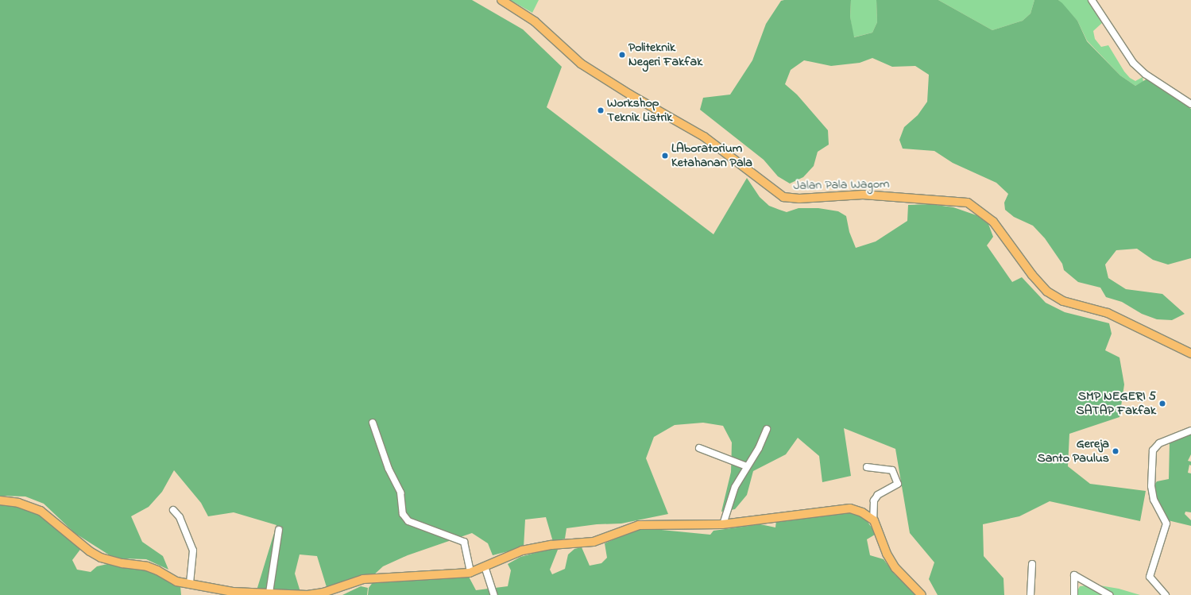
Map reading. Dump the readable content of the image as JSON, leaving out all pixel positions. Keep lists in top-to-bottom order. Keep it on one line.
{"streets":{"main road":["Jalan Pala Wagom"]},"places":["Politeknik Negeri Fakfak","Workshop Teknik Listrik","LAboratorium Ketahanan Pala","SMP NEGERI 5 SATAP Fakfak","Gereja Santo Paulus"]}
